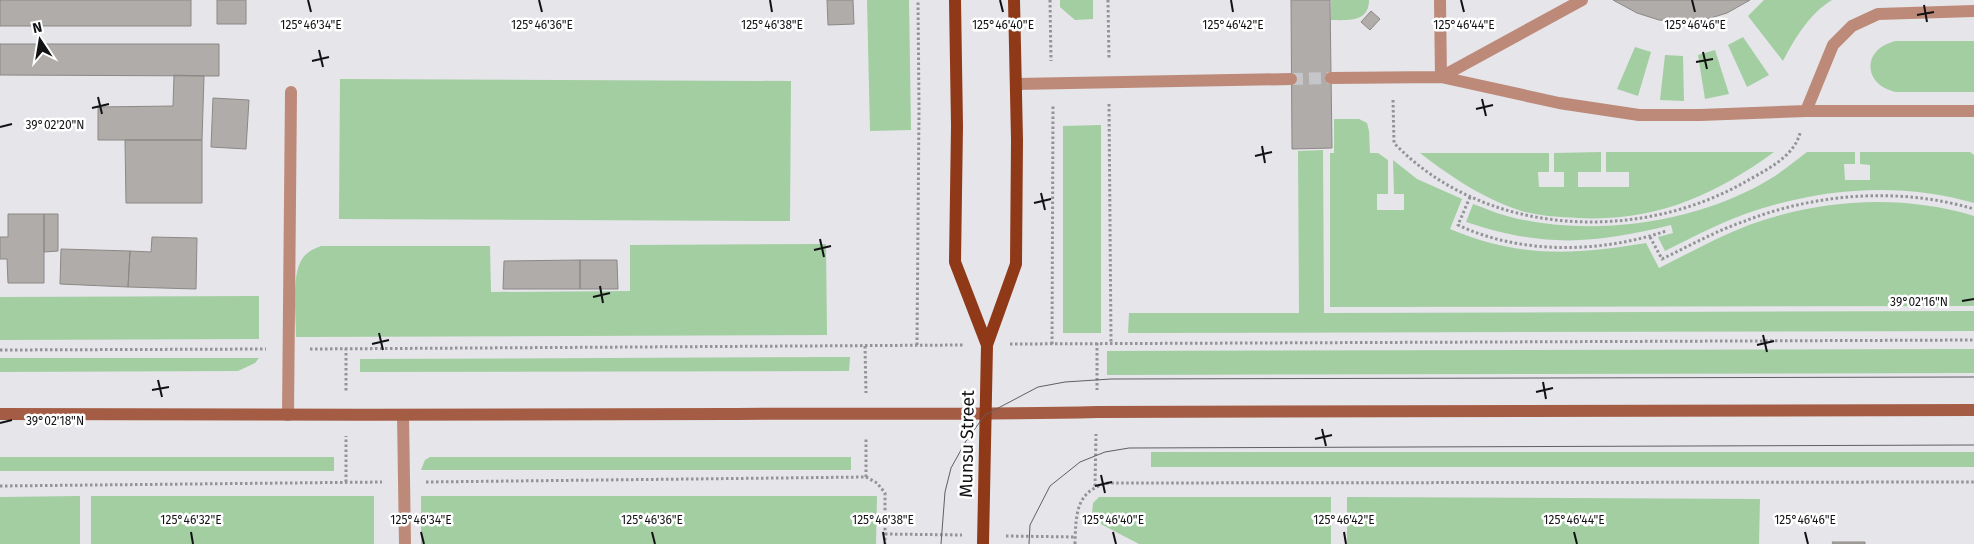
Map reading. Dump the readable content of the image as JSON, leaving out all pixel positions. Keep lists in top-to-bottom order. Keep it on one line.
{"streets":{"main road":["Munsu Street"]},"north":"top","coordinates":["125°46'34\"E","125°46'36\"E","125°46'38\"E","125°46'40\"E","125°46'42\"E","125°46'44\"E","125°46'46\"E","39°02'20\"N","39°02'16\"N","39°02'18\"N","125°46'32\"E"]}
